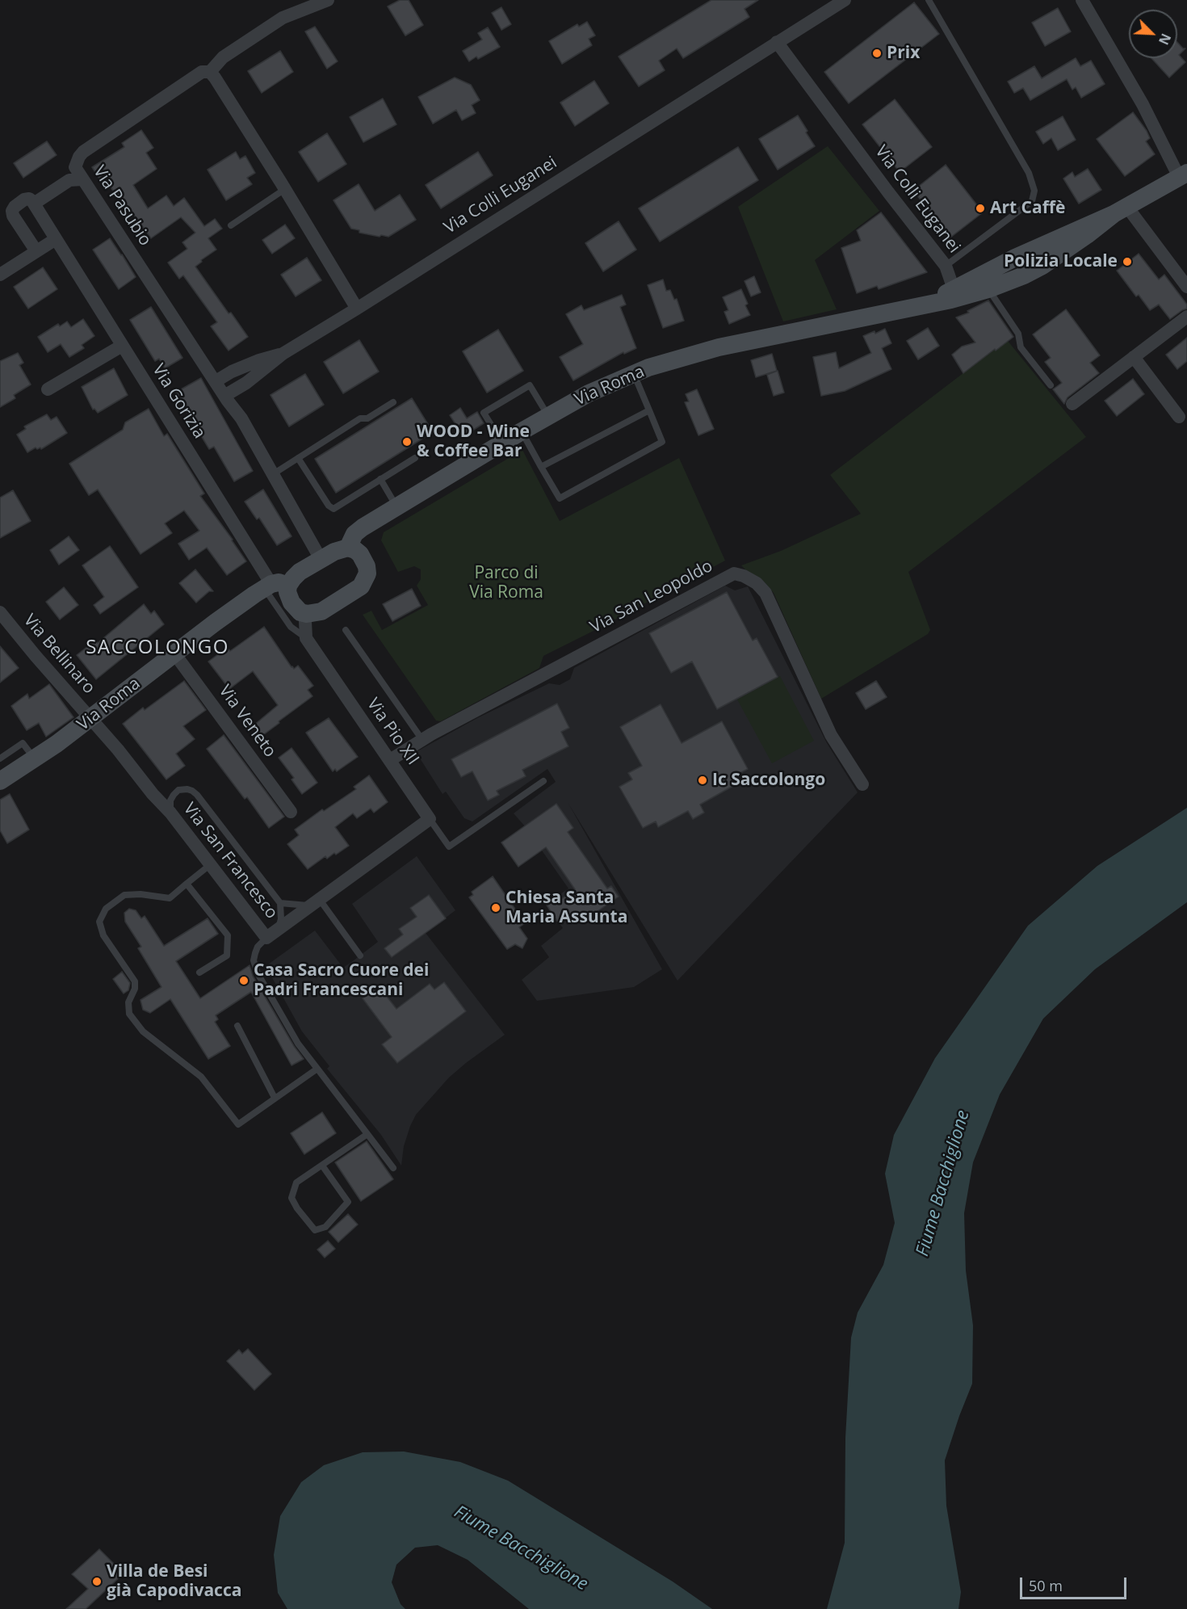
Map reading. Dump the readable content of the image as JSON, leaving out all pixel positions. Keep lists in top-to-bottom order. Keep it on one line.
{"streets":{"main road":["Via Roma"],"street":["Via Colli Euganei","Via Pasubio","Via Gorizia","Via San Leopoldo","Via Bellinaro","Via Veneto","Via Pio XII","Via San Francesco"]},"crossings":[["Via Colli Euganei","Via Roma"],["Via Roma","Via Gorizia"],["Via Roma","Via Bellinaro"],["Via Roma","Via Veneto"],["Via Roma","Via Pio XII"],["Via Roma","Via San Francesco"],["Via Gorizia","Via Pio XII"],["Via San Leopoldo","Via Pio XII"],["Via Bellinaro","Via San Francesco"],["Via Pio XII","Via San Francesco"]],"districts":["SACCOLONGO"],"water":["Fiume Bacchiglione"],"parks":["Parco di Via Roma"],"places":["Prix","Art Caffè","Polizia Locale","WOOD - Wine & Coffee Bar","Ic Saccolongo","Chiesa Santa Maria Assunta","Casa Sacro Cuore dei Padri Francescani","Villa de Besi già Capodivacca"],"scale_bar":"50 m","north":"bottom right"}
